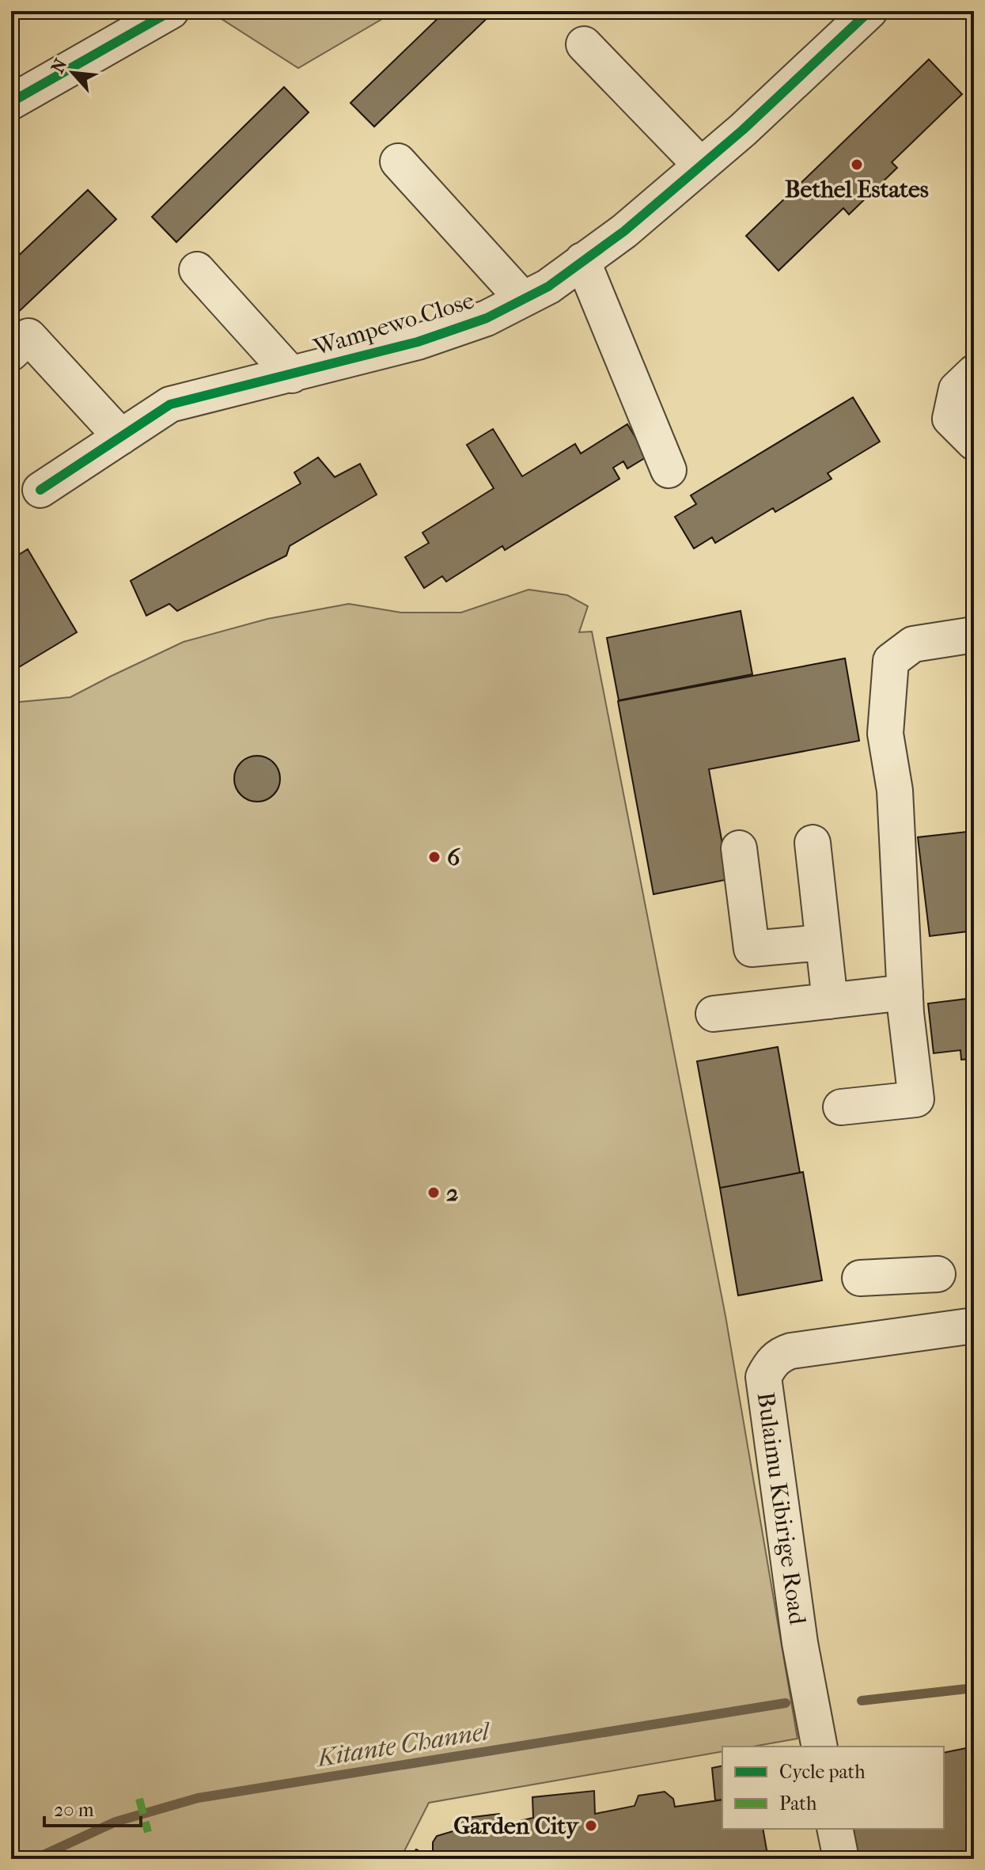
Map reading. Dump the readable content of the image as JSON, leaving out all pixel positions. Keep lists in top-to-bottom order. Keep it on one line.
{"streets":{"street":["Wampewo Close","Bulaimu Kibirige Road"]},"water":["Kitante Channel"],"places":["Bethel Estates","6","2","Garden City"],"legend":["Cycle path","Path"],"scale_bar":"20 m","north":"top left"}
